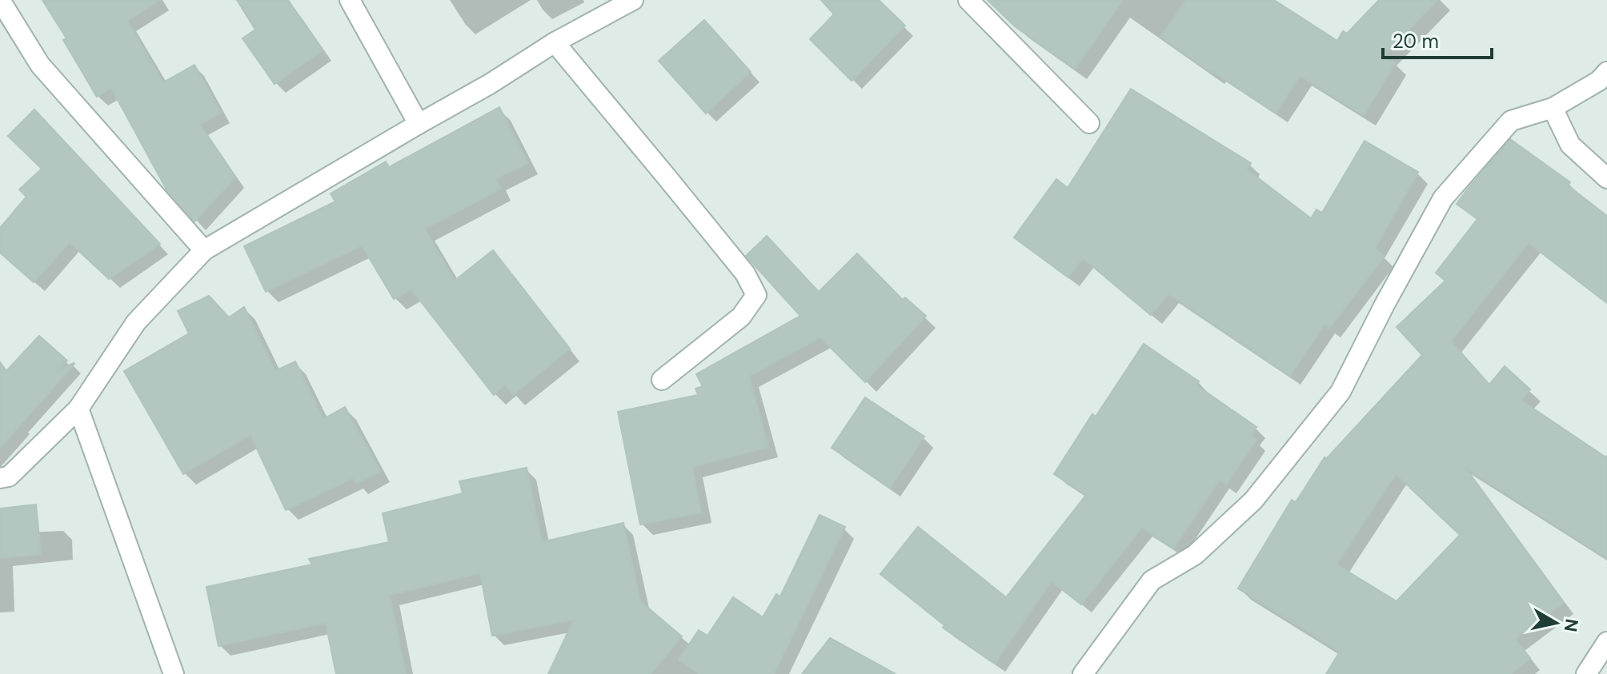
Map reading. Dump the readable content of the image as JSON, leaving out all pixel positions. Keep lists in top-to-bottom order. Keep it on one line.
{"scale_bar":"20 m","north":"right"}
